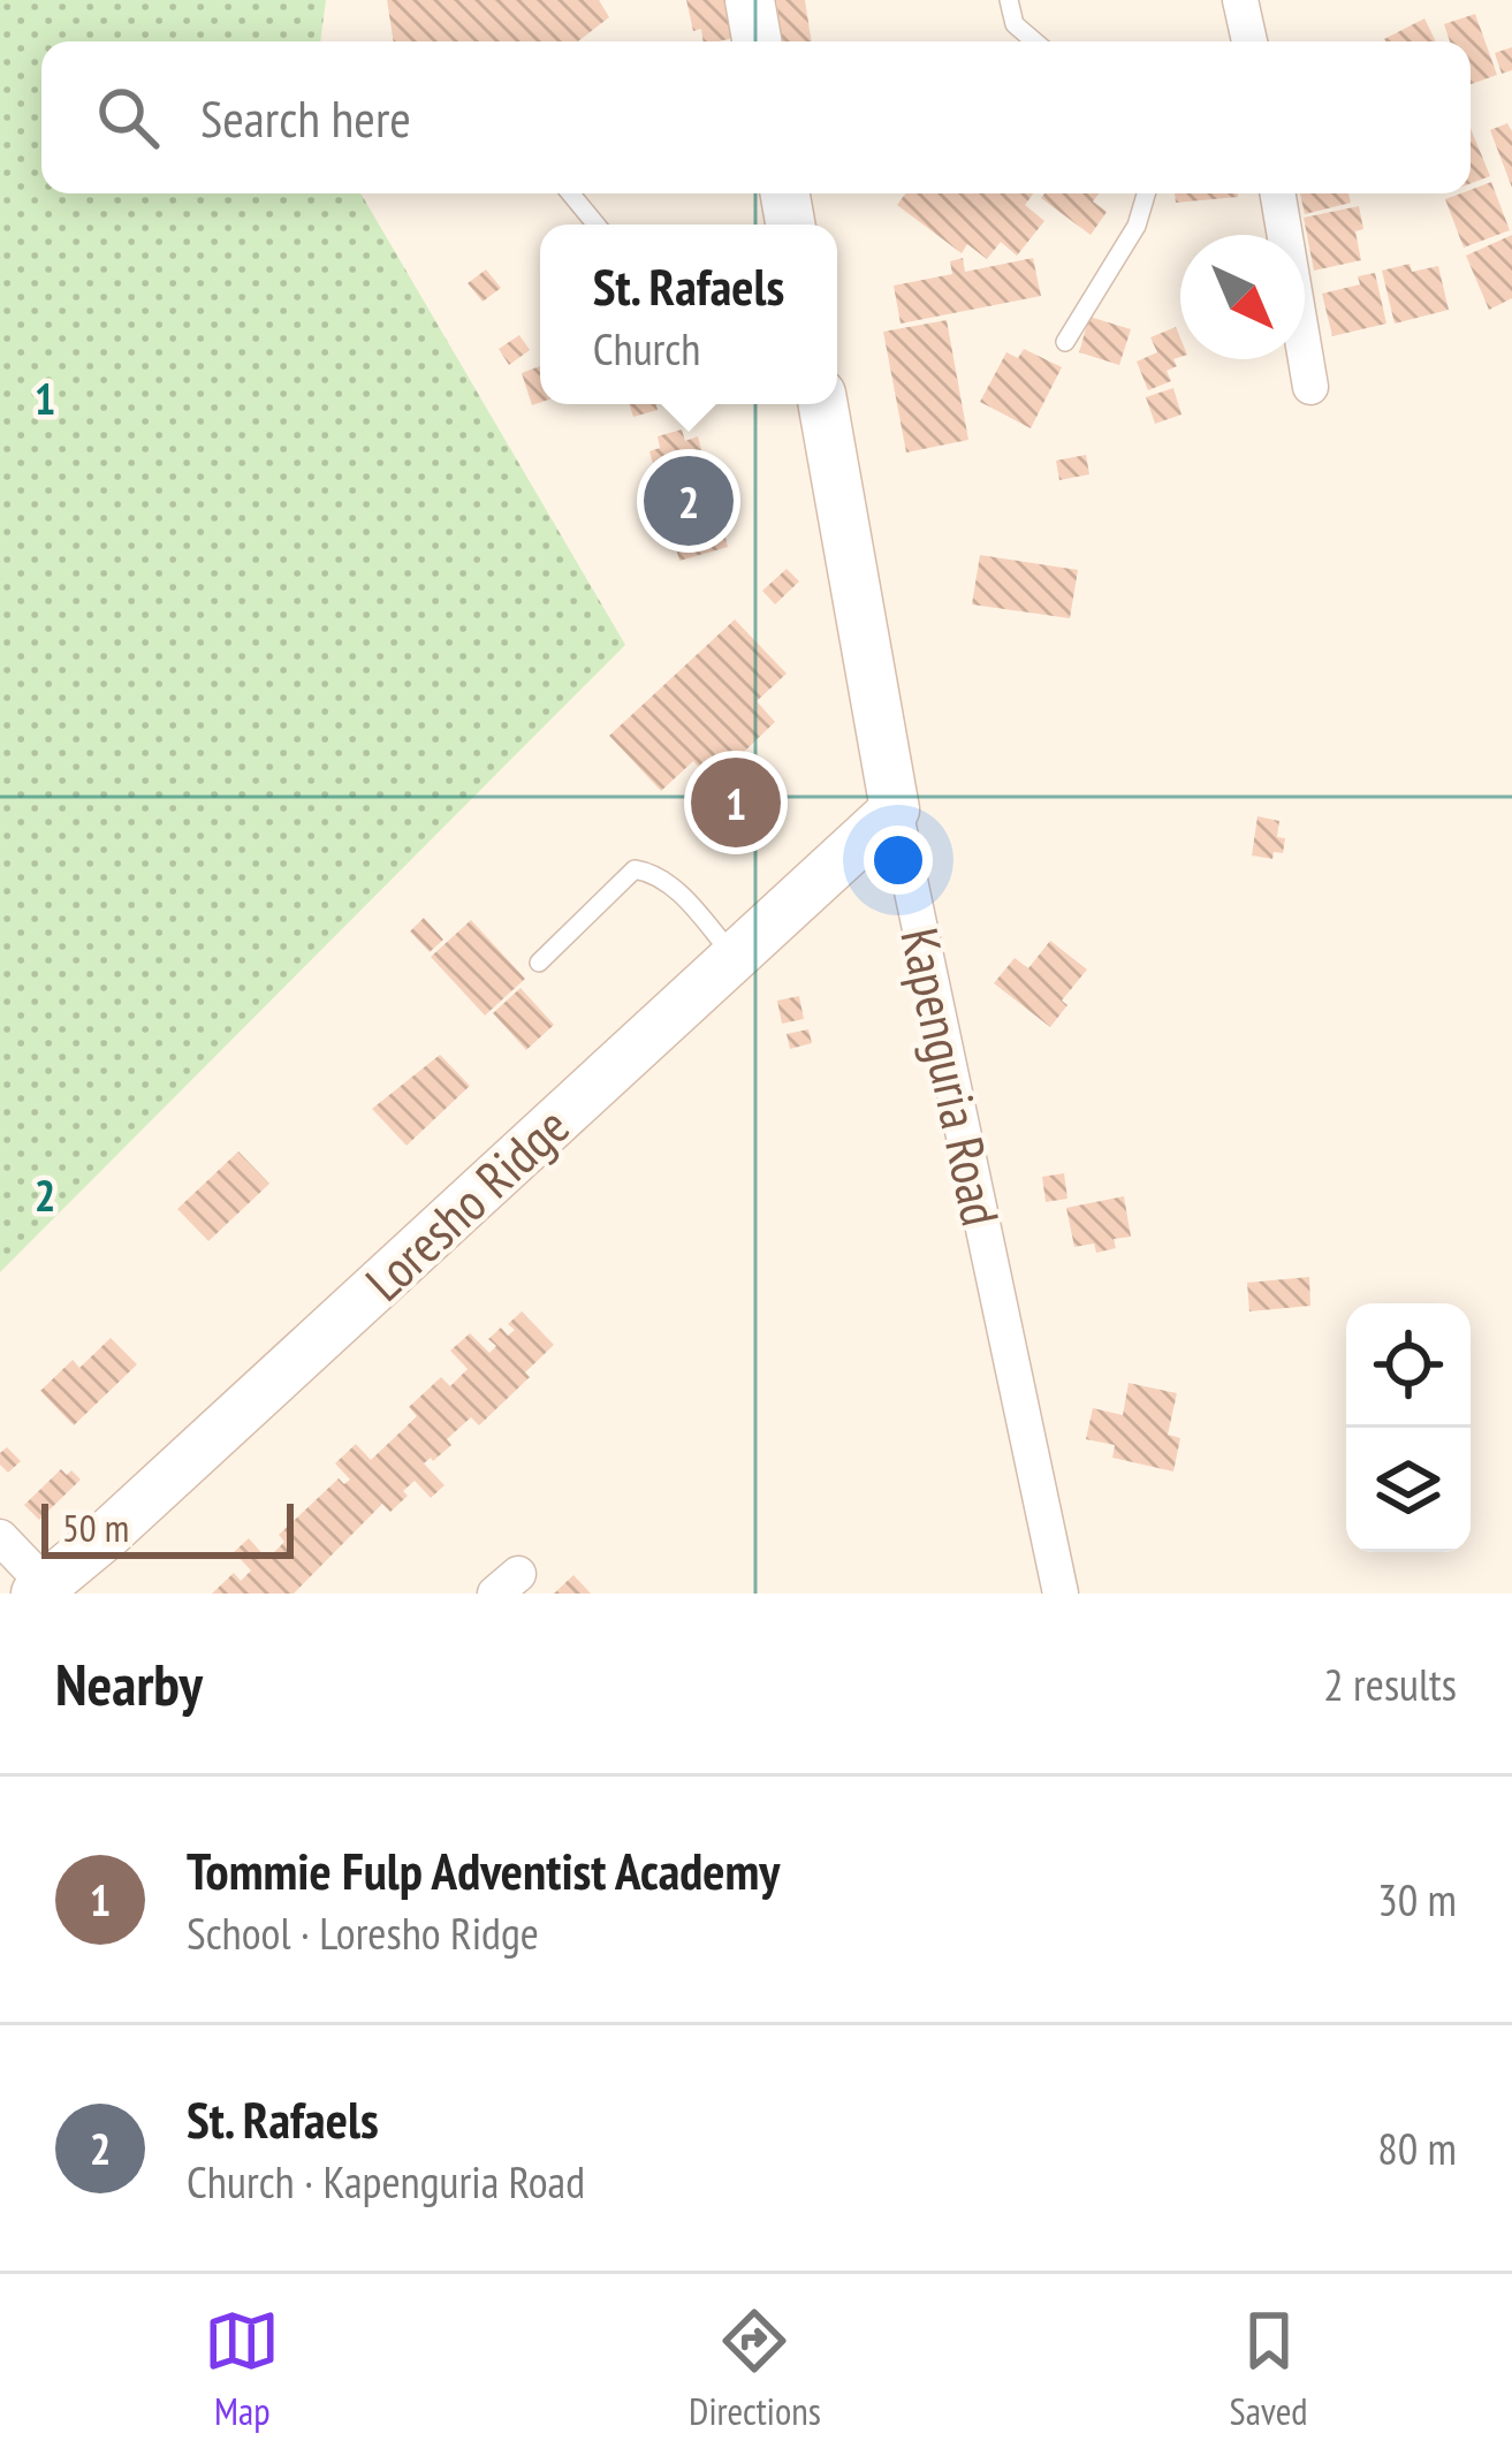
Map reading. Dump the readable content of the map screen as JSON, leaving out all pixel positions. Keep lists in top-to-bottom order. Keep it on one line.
{"streets":{"street":["Kapenguria Road","Loresho Ridge"]},"crossings":[["Kapenguria Road","Loresho Ridge"]],"scale_bar":"50 m","north":"bottom right","page":{"search":"Search here","popup":["St. Rafaels","Church"],"pins":["2","1"],"scale":"50 m","heading":["Nearby","2 results"],"list":[{"mark":"1","name":"Tommie Fulp Adventist Academy","note":"School · Loresho Ridge","value":"30 m"},{"mark":"2","name":"St. Rafaels","note":"Church · Kapenguria Road","value":"80 m"}],"nav":["Map","Directions","Saved"]},"grid":{"rows":["1","2"]}}
